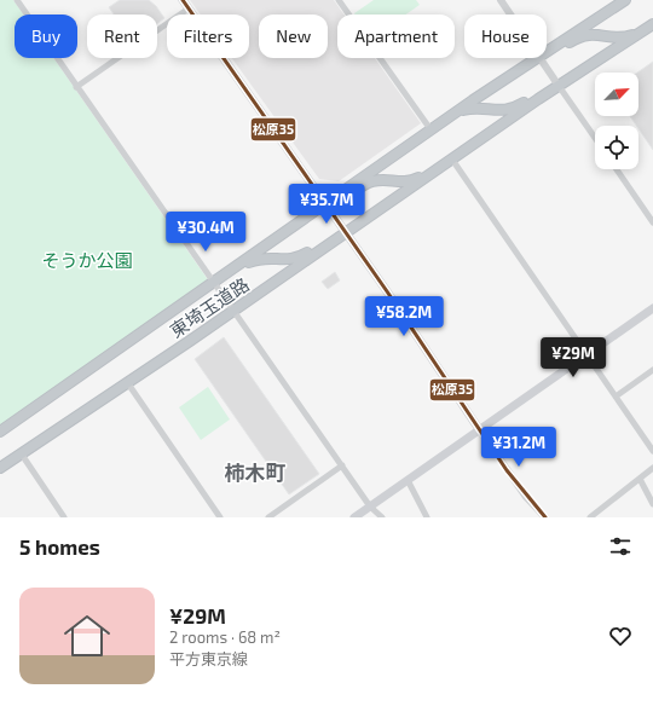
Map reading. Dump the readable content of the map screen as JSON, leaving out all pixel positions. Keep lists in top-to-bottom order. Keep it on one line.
{"streets":{"highway":["東埼玉道路"]},"districts":["柿木町"],"parks":["そうか公園"],"lines":["transit line 松原35"],"north":"top right","page":{"chip":["Buy","Rent","Filters","New","Apartment","House"],"price":["¥35.7M","¥30.4M","¥58.2M","¥29M","¥31.2M"],"heading":"5 homes","list":[{"name":"¥29M","note":"2 rooms · 68 m² · 平方東京線"}]}}
